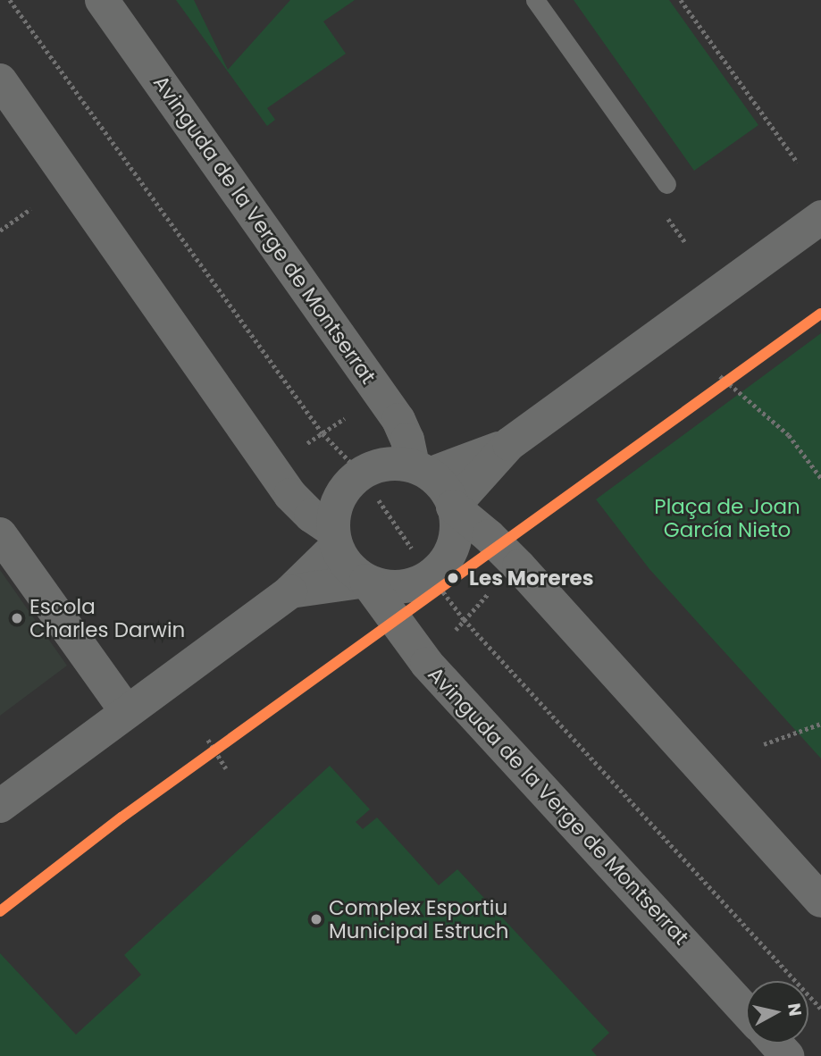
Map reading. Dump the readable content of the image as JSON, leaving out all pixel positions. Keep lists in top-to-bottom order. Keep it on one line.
{"streets":{"street":["Avinguda de la Verge de Montserrat"]},"parks":["Plaça de Joan García Nieto"],"places":["Les Moreres","Escola Charles Darwin","Complex Esportiu Municipal Estruch"],"north":"right"}
